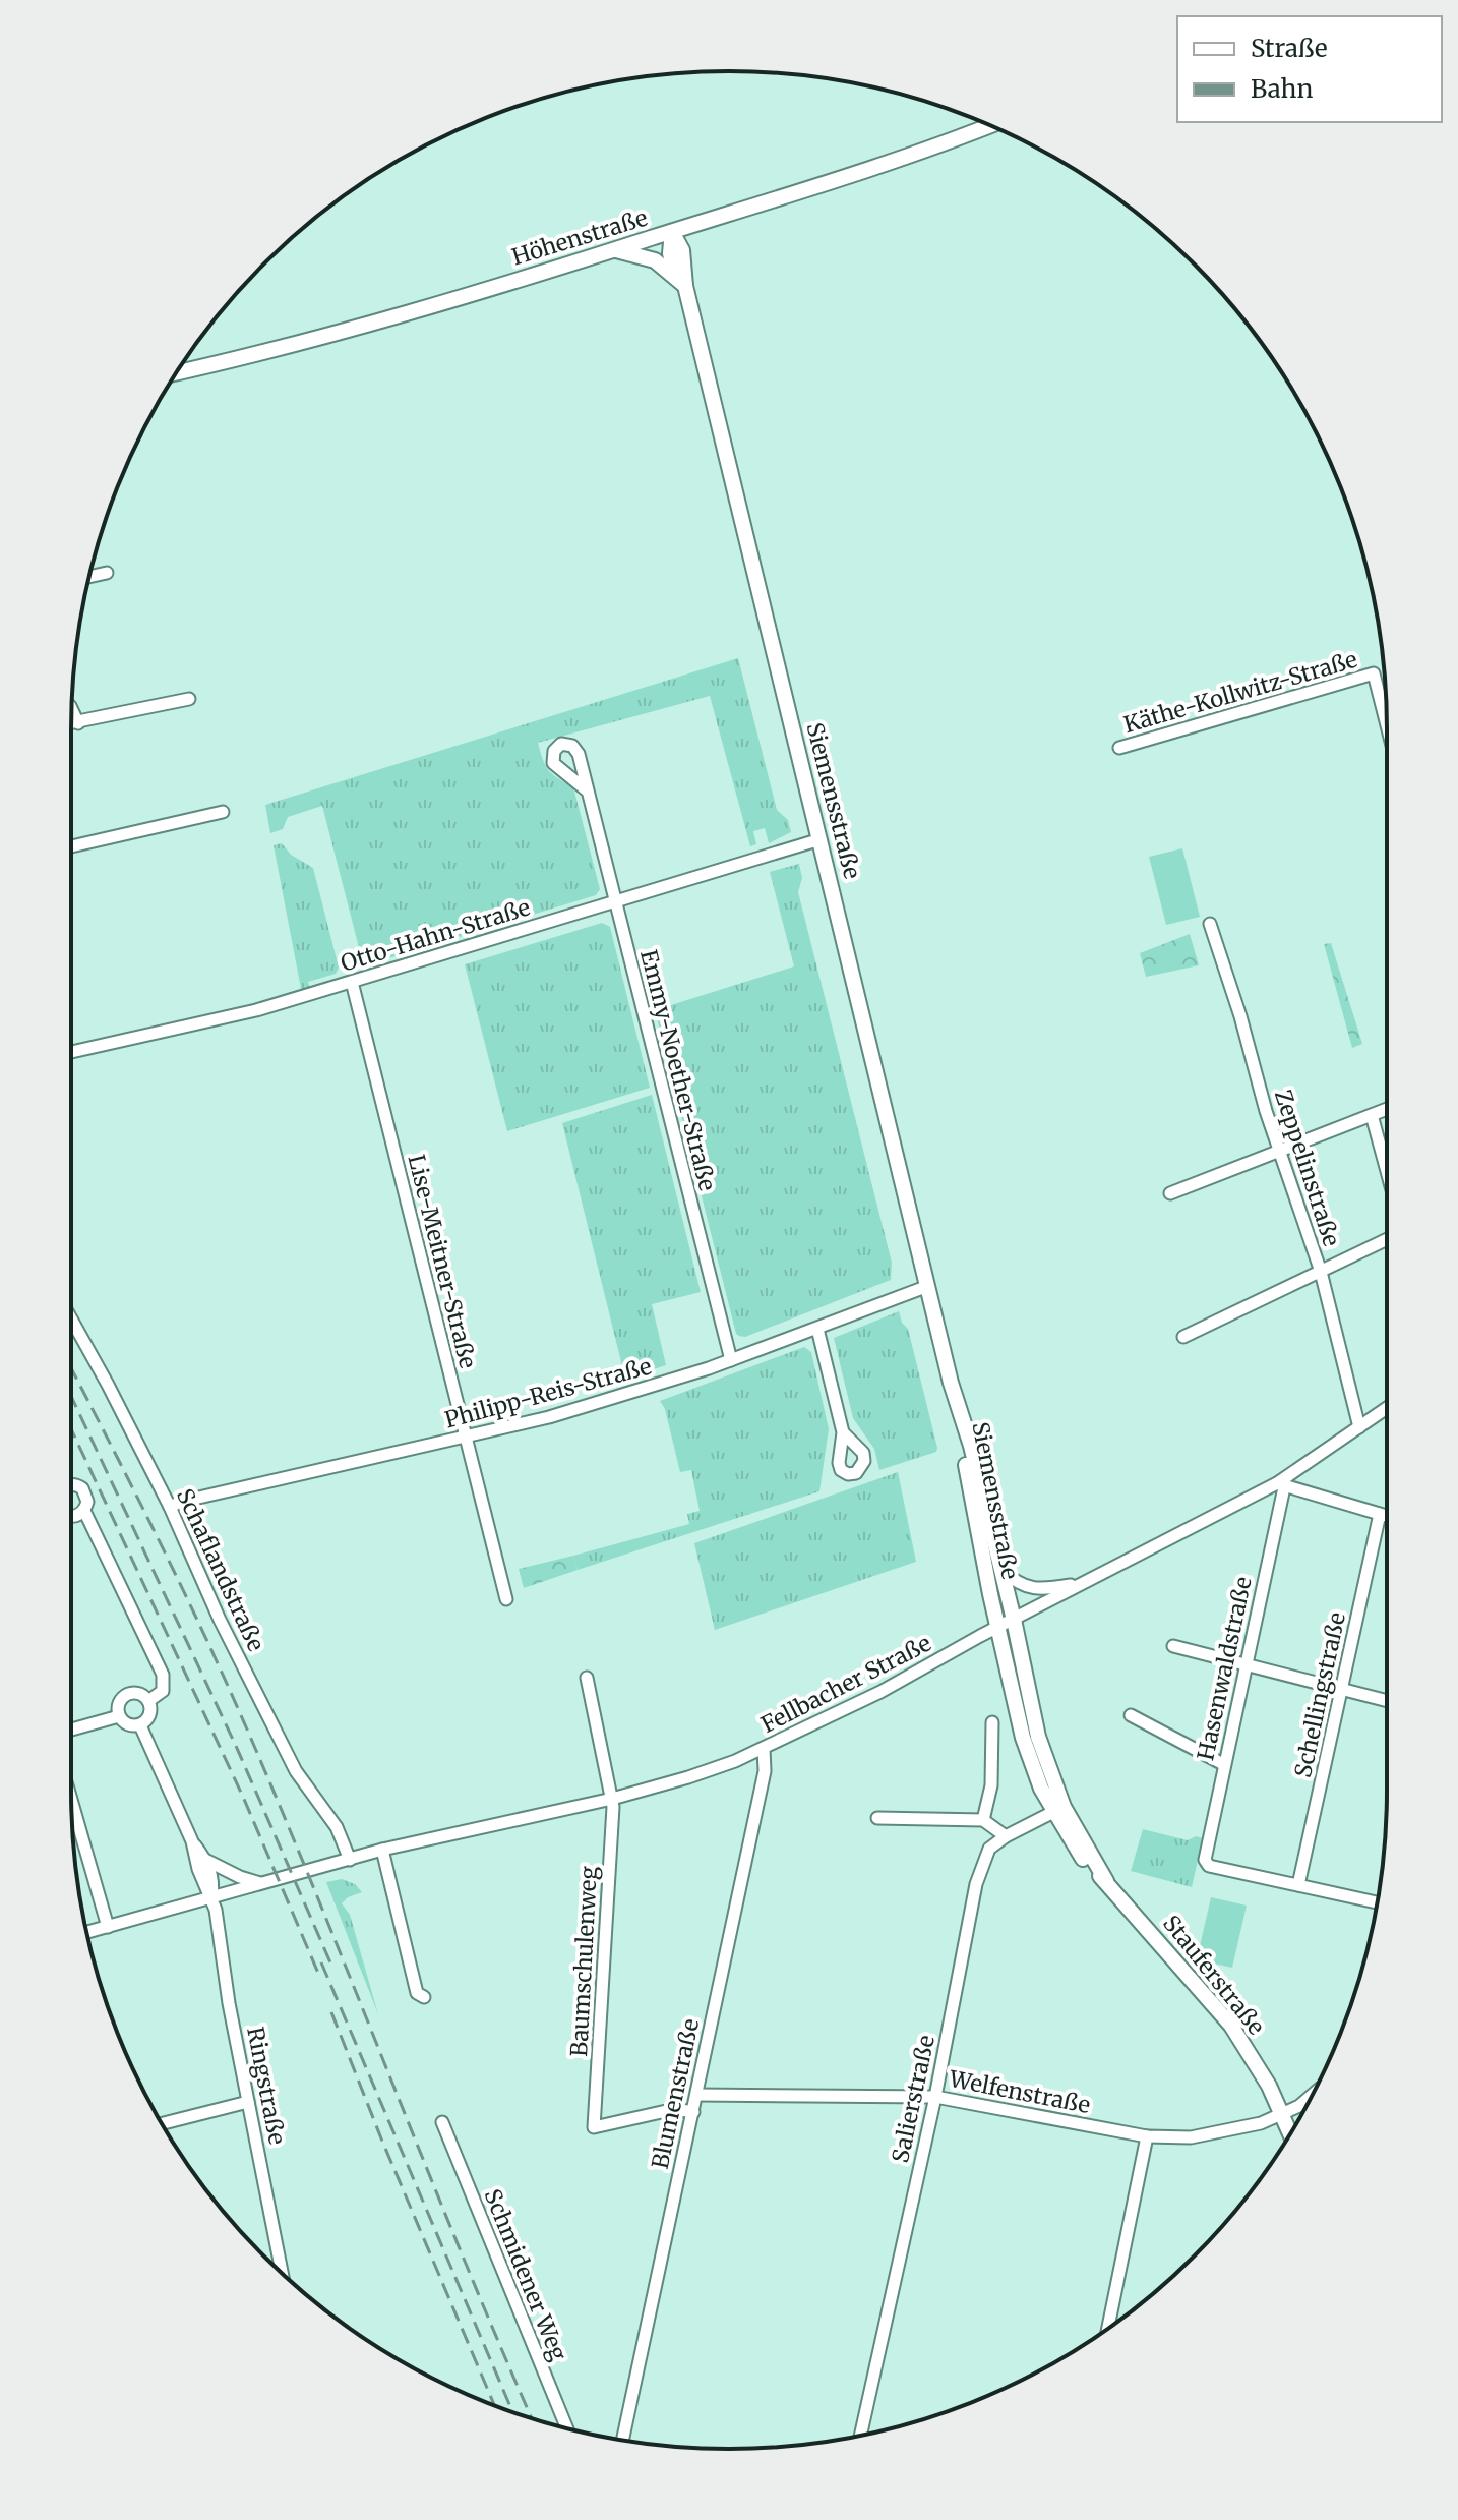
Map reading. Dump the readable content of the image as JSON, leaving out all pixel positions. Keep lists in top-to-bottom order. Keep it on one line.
{"streets":{"main road":["Höhenstraße","Siemensstraße","Stauferstraße"],"street":["Käthe-Kollwitz-Straße","Otto-Hahn-Straße","Emmy-Noether-Straße","Zeppelinstraße","Lise-Meitner-Straße","Philipp-Reis-Straße","Schaflandstraße","Hasenwaldstraße","Fellbacher Straße","Schellingstraße","Baumschulenweg","Ringstraße","Welfenstraße","Blumenstraße","Salierstraße","Schmidener Weg"]},"crossings":[["Höhenstraße","Siemensstraße"],["Siemensstraße","Otto-Hahn-Straße"],["Siemensstraße","Philipp-Reis-Straße"],["Siemensstraße","Fellbacher Straße"],["Siemensstraße","Stauferstraße"],["Otto-Hahn-Straße","Emmy-Noether-Straße"],["Otto-Hahn-Straße","Lise-Meitner-Straße"],["Emmy-Noether-Straße","Philipp-Reis-Straße"],["Zeppelinstraße","Fellbacher Straße"],["Lise-Meitner-Straße","Philipp-Reis-Straße"],["Philipp-Reis-Straße","Schaflandstraße"],["Schaflandstraße","Fellbacher Straße"],["Hasenwaldstraße","Fellbacher Straße"],["Hasenwaldstraße","Schellingstraße"],["Fellbacher Straße","Baumschulenweg"],["Fellbacher Straße","Stauferstraße"],["Fellbacher Straße","Ringstraße"],["Fellbacher Straße","Blumenstraße"],["Baumschulenweg","Blumenstraße"],["Stauferstraße","Welfenstraße"],["Stauferstraße","Salierstraße"],["Welfenstraße","Blumenstraße"],["Welfenstraße","Salierstraße"]],"legend":["Straße","Bahn"]}
